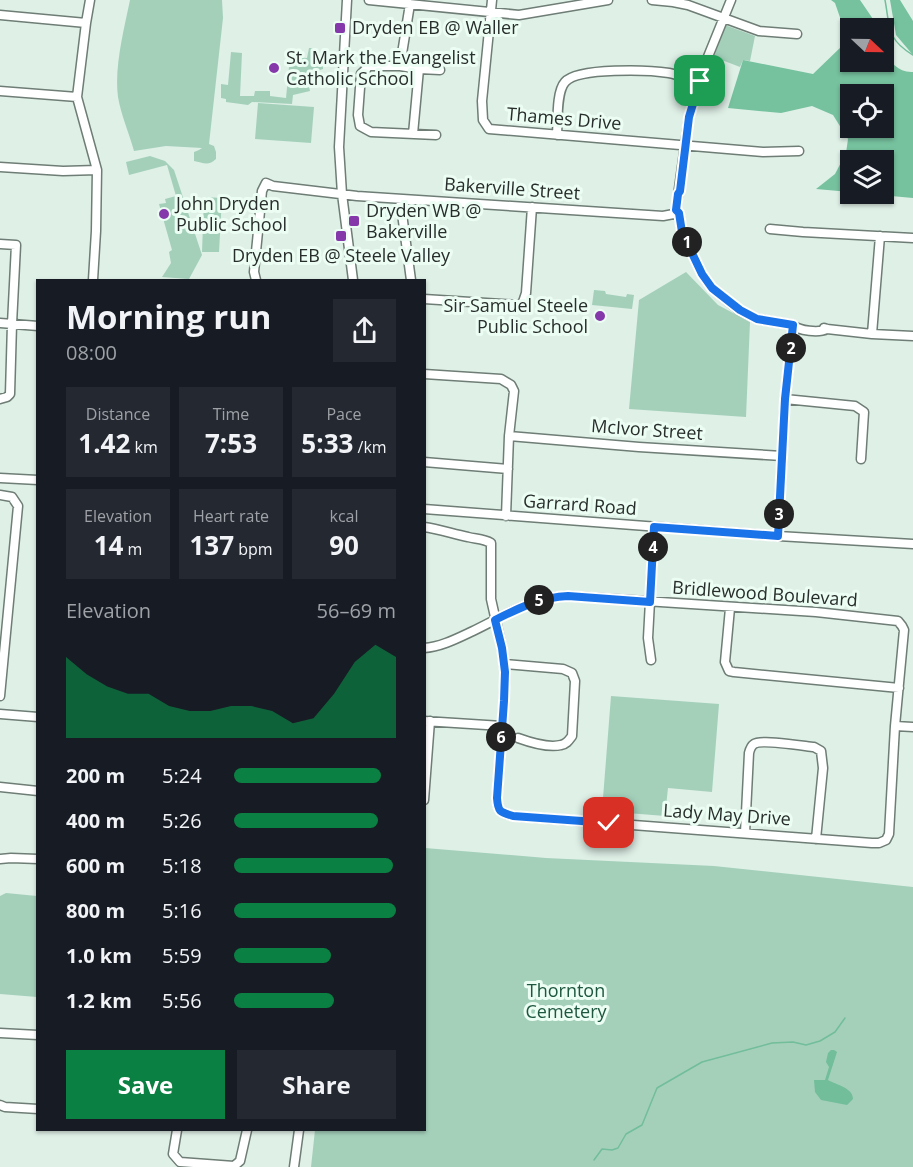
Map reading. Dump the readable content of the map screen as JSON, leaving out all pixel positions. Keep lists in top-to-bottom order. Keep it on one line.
{"streets":{"street":["Thames Drive","Bakerville Street","McIvor Street","Garrard Road","Bridlewood Boulevard","Lady May Drive"]},"crossings":[["Bridlewood Boulevard","Lady May Drive"]],"parks":["Thornton Cemetery"],"places":{"transit":["Dryden EB @ Waller","Dryden WB @ Bakerville","Dryden EB @ Steele Valley"],"other":["St. Mark the Evangelist Catholic School","John Dryden Public School","Sir Samuel Steele Public School"]},"north":"right","page":{"pins":["1","2","3","4","5","6"],"heading":["Morning run","08:00"],"stats":[["Distance","1.42 km"],["Time","7:53"],["Pace","5:33 /km"],["Elevation","14 m"],["Heart rate","137 bpm"],["kcal","90"]],"chart":["Elevation","56–69 m"],"list":[{"name":"200 m","note":"5:24"},{"name":"400 m","note":"5:26"},{"name":"600 m","note":"5:18"},{"name":"800 m","note":"5:16"},{"name":"1.0 km","note":"5:59"},{"name":"1.2 km","note":"5:56"}],"buttons":["Save","Share"]}}
